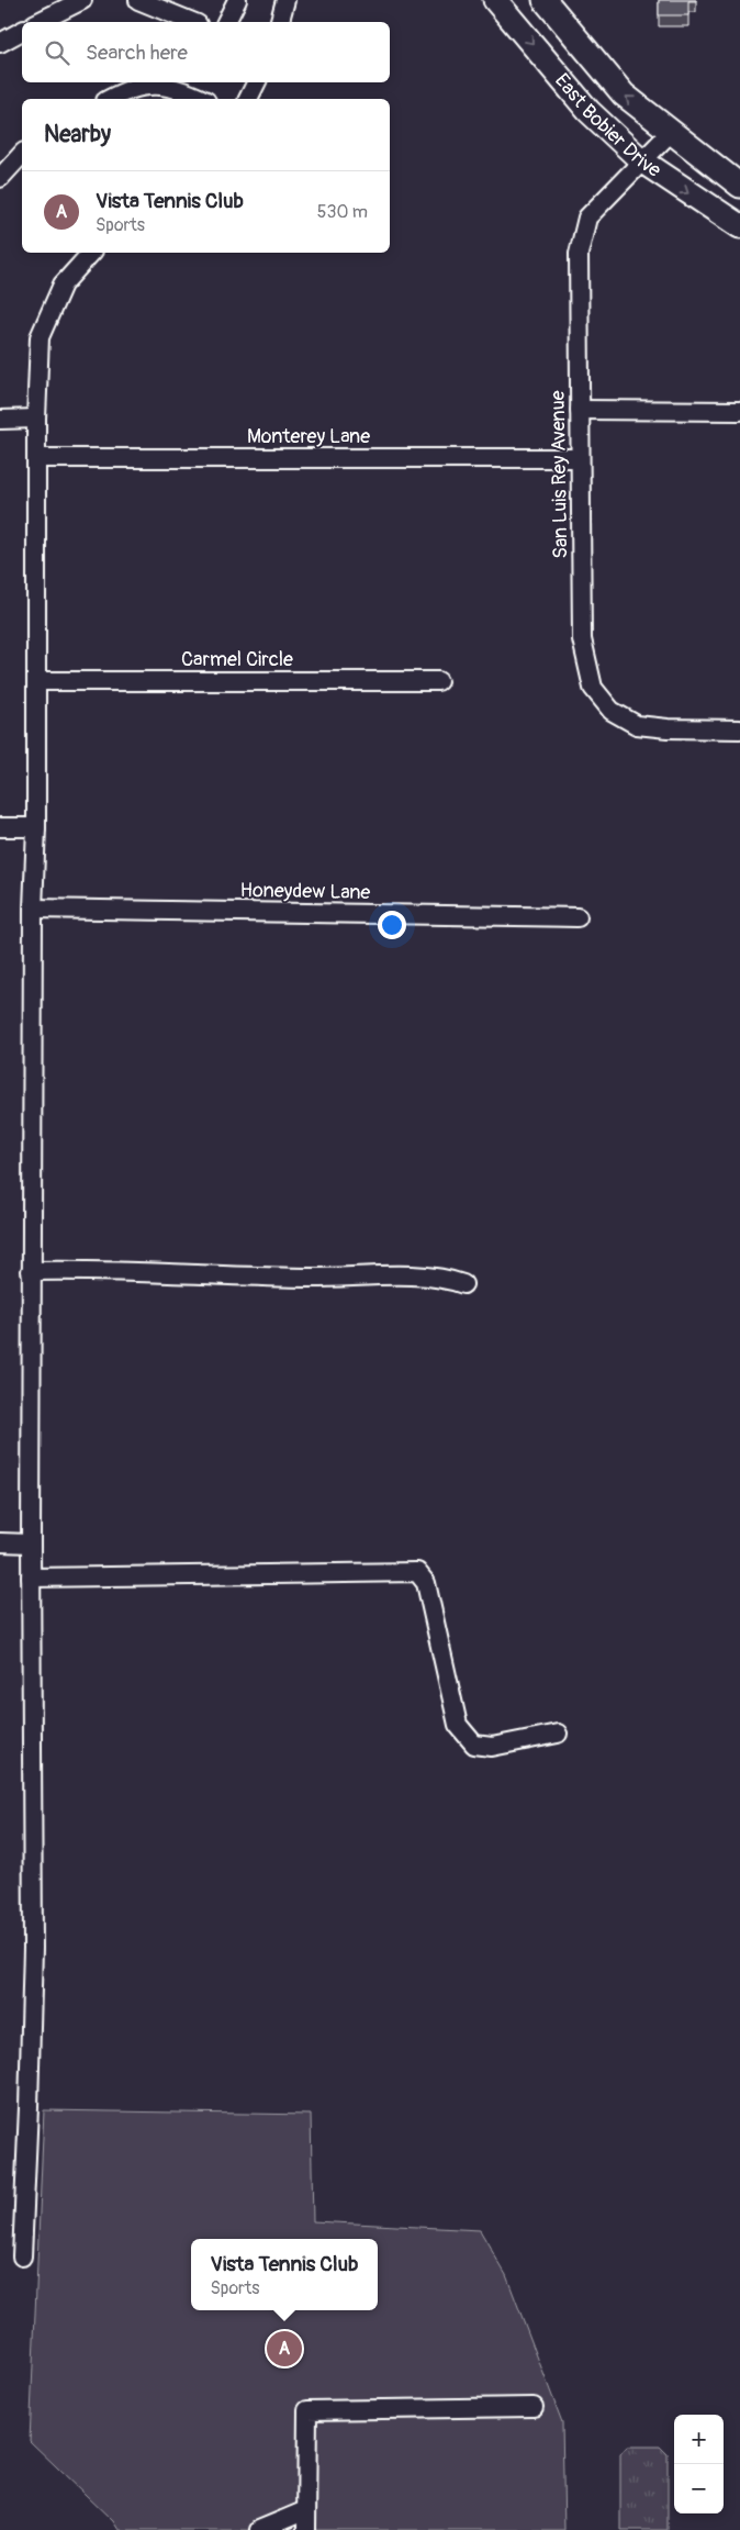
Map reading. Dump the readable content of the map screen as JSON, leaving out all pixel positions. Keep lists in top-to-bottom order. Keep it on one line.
{"streets":{"main road":["East Bobier Drive"],"street":["Monterey Lane","San Luis Rey Avenue","Carmel Circle","Honeydew Lane"]},"crossings":[["East Bobier Drive","San Luis Rey Avenue"],["Monterey Lane","San Luis Rey Avenue"]],"page":{"search":"Search here","heading":"Nearby","list":[{"mark":"A","name":"Vista Tennis Club","note":"Sports","value":"530 m"}],"popup":["Vista Tennis Club","Sports"],"pins":"A","map_buttons":["+","−"]}}
